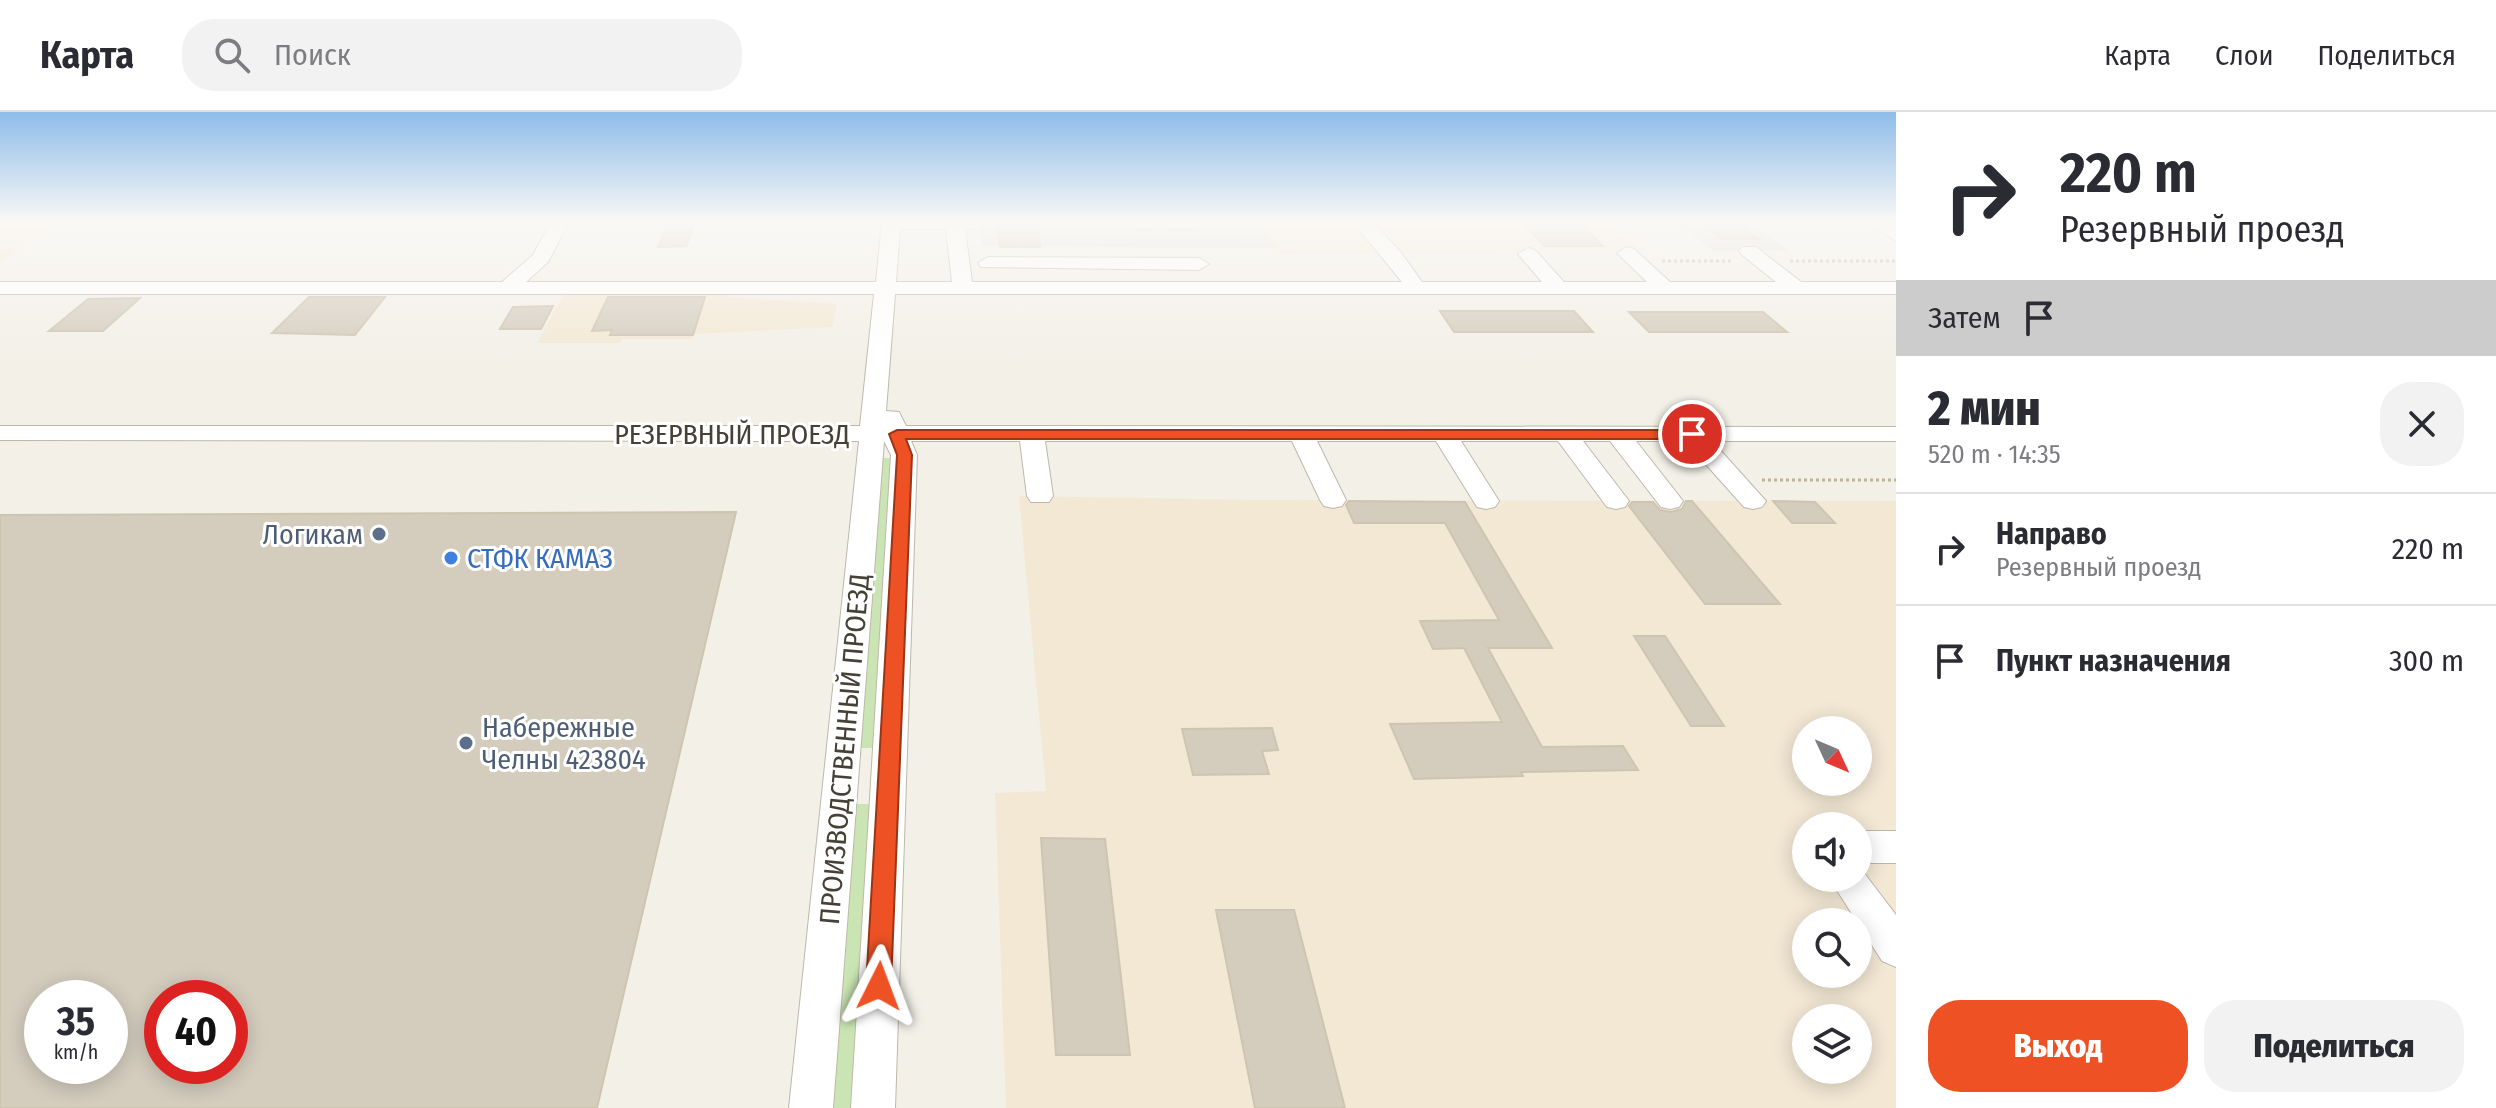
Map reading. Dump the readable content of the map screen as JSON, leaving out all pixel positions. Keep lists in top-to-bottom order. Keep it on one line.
{"streets":{"street":["РЕЗЕРВНЫЙ ПРОЕЗД","ПРОИЗВОДСТВЕННЫЙ ПРОЕЗД"]},"crossings":[["РЕЗЕРВНЫЙ ПРОЕЗД","ПРОИЗВОДСТВЕННЫЙ ПРОЕЗД"]],"places":["Логикам","СТФК КАМАЗ","Набережные Челны 423804"],"north":"bottom right","page":{"header":"Карта","search":"Поиск","nav":["Карта","Слои","Поделиться"],"turn":["220 m","Резервный проезд"],"then":"Затем","heading":["2 мин","520 m · 14:35"],"list":[{"name":"Направо","note":"Резервный проезд","value":"220 m"},{"name":"Пункт назначения","value":"300 m"}],"speed":"35 km/h","limit":"40","buttons":["Выход","Поделиться"]}}
